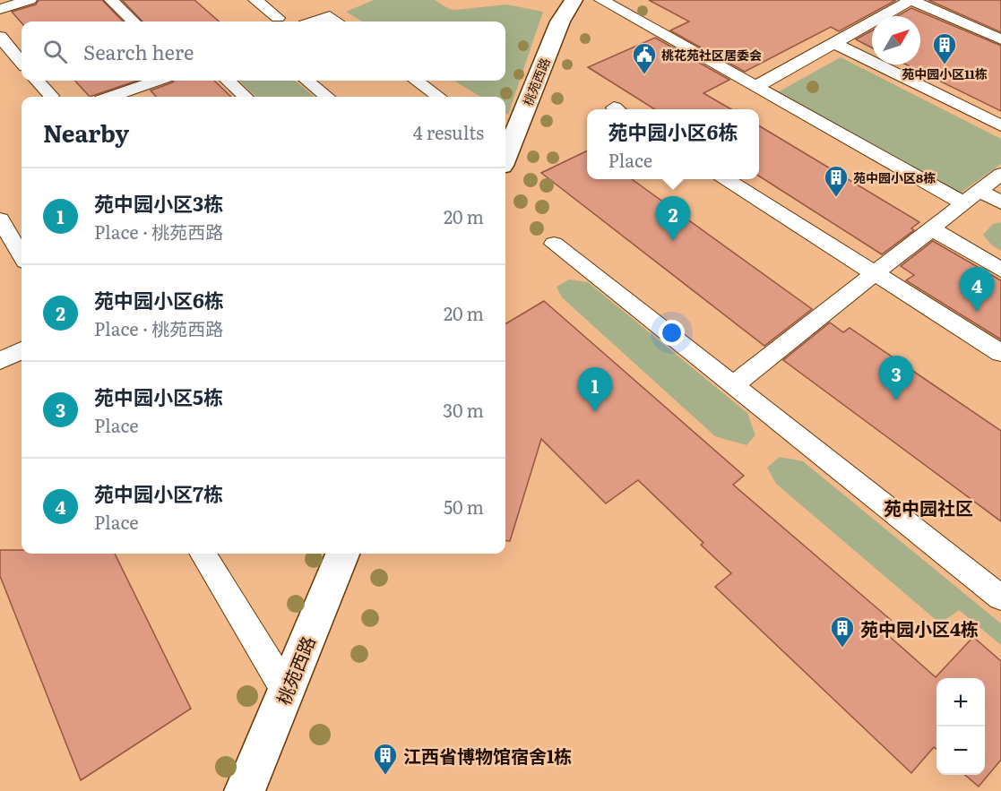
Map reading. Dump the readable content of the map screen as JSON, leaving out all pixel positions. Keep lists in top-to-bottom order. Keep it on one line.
{"streets":{"street":["桃苑西路"]},"districts":["苑中园社区"],"places":{"building":["苑中园小区11栋","苑中园小区8栋","苑中园小区4栋","江西省博物馆宿舍1栋"],"public building":["桃花苑社区居委会"]},"north":"top right","page":{"search":"Search here","heading":["Nearby","4 results"],"popup":["苑中园小区6栋","Place"],"list":[{"mark":"1","name":"苑中园小区3栋","note":"Place · 桃苑西路","value":"20 m"},{"mark":"2","name":"苑中园小区6栋","note":"Place · 桃苑西路","value":"20 m"},{"mark":"3","name":"苑中园小区5栋","note":"Place","value":"30 m"},{"mark":"4","name":"苑中园小区7栋","note":"Place","value":"50 m"}],"pins":["2","4","3","1"],"map_buttons":["+","−"]}}
